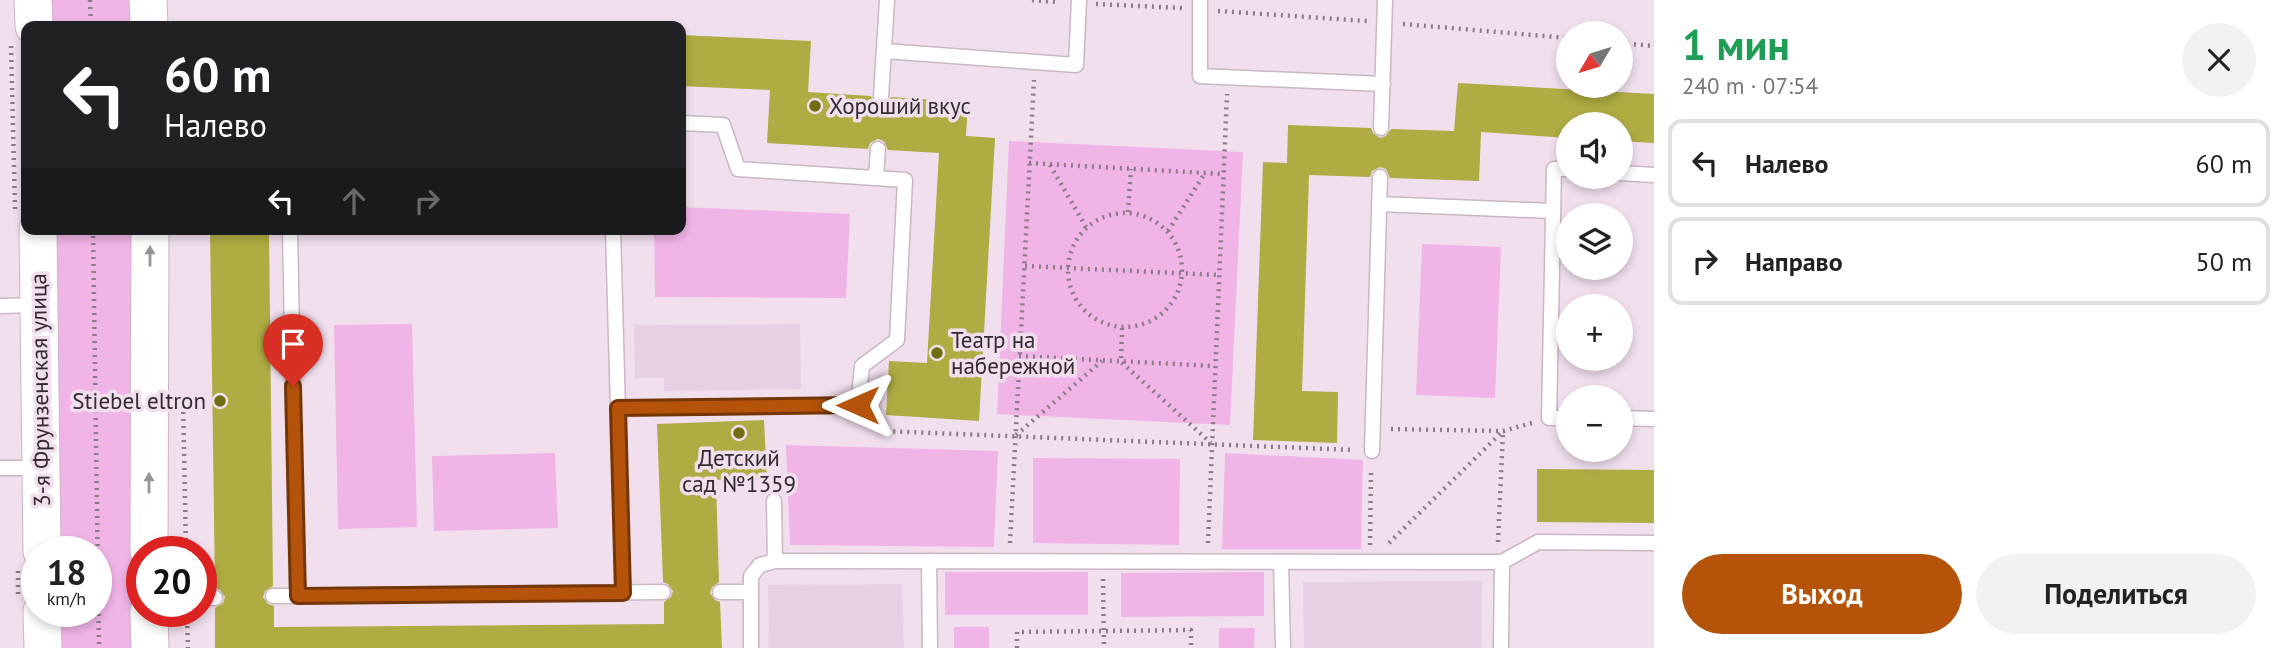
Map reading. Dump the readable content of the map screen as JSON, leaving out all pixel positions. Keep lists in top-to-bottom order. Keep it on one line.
{"streets":{"street":["3-я Фрунзенская улица"]},"places":["Хороший вкус","Театр на набережной","Stiebel eltron","Детский сад №1359"],"north":"bottom left","page":{"heading":["1 мин","240 m · 07:54"],"map_buttons":["+","−"],"turn":["60 m","Налево"],"list":[{"name":"Налево","value":"60 m"},{"name":"Направо","value":"50 m"}],"speed":"18 km/h","limit":"20","buttons":["Выход","Поделиться"]}}
